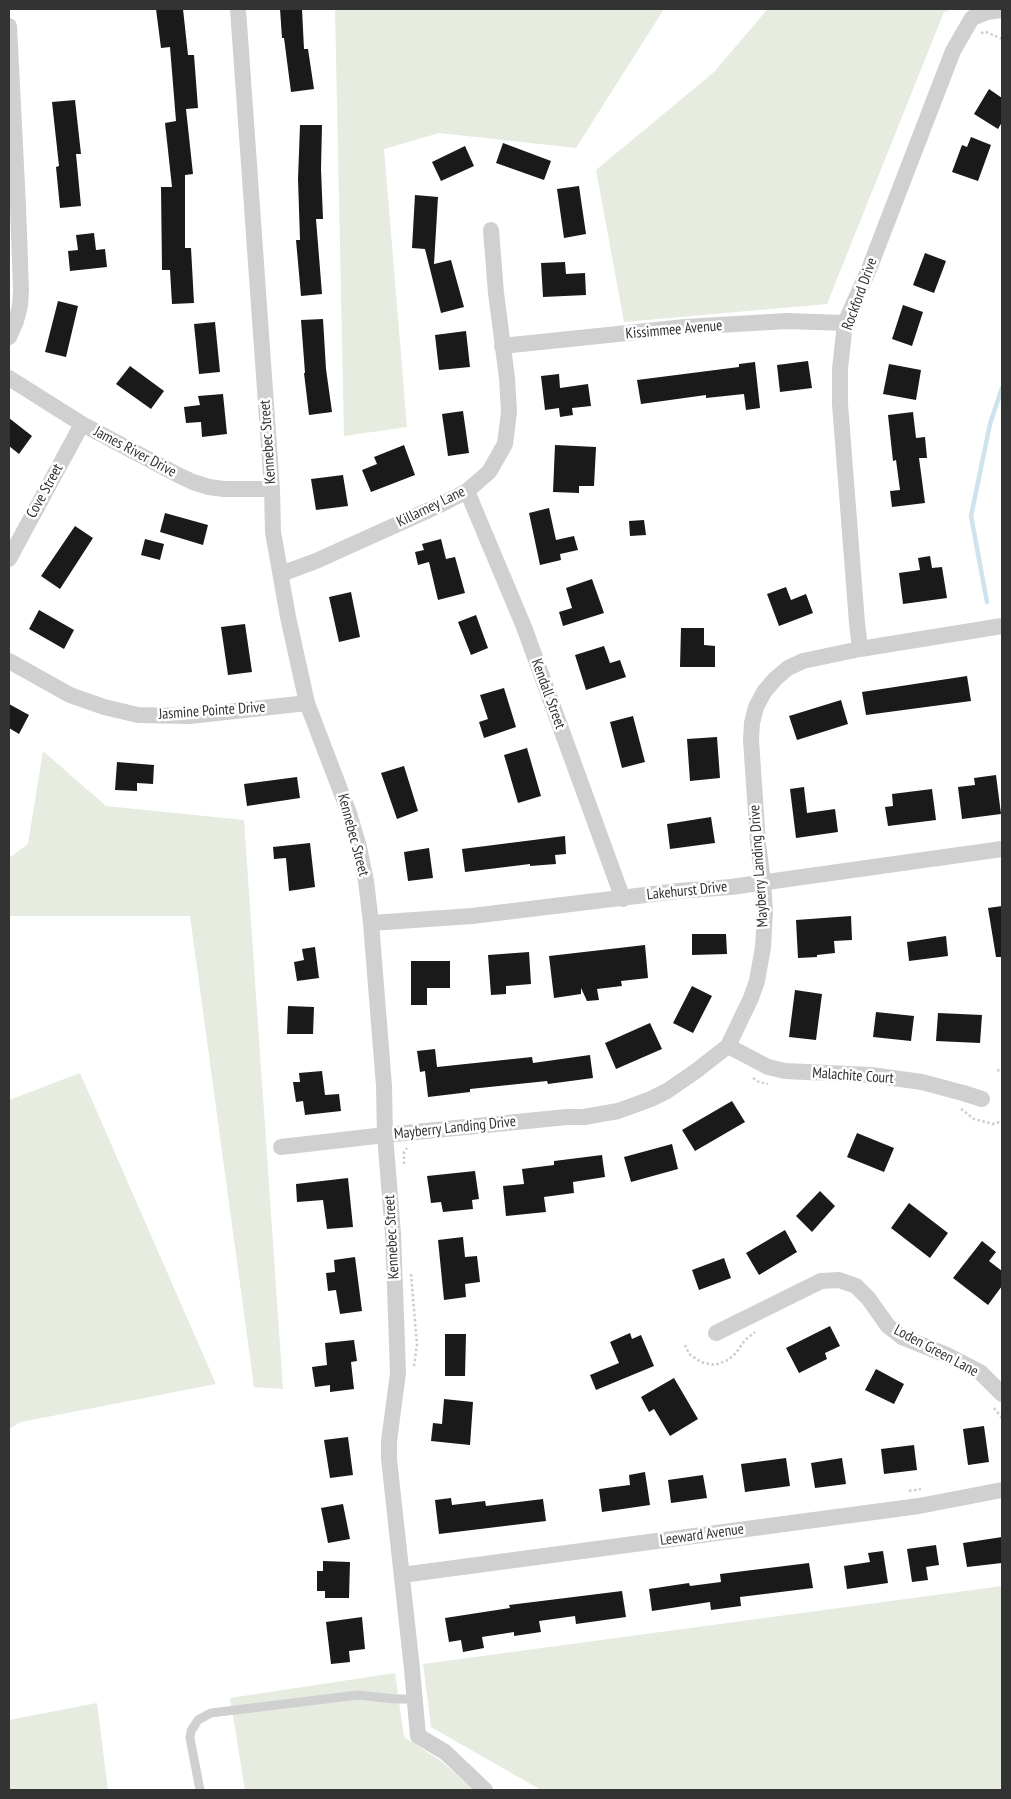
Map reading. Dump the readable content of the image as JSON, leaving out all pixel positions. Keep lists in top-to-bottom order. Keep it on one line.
{"streets":{"street":["Rockford Drive","Kissimmee Avenue","Kennebec Street","James River Drive","Cove Street","Killarney Lane","Kendall Street","Jasmine Pointe Drive","Mayberry Landing Drive","Lakehurst Drive","Malachite Court","Loden Green Lane","Leeward Avenue"]},"crossings":[["Rockford Drive","Kissimmee Avenue"],["Rockford Drive","Mayberry Landing Drive"],["Kissimmee Avenue","Killarney Lane"],["Kennebec Street","James River Drive"],["Kennebec Street","Killarney Lane"],["Kennebec Street","Jasmine Pointe Drive"],["Kennebec Street","Mayberry Landing Drive"],["Kennebec Street","Lakehurst Drive"],["Kennebec Street","Leeward Avenue"],["James River Drive","Cove Street"],["Killarney Lane","Kendall Street"],["Kendall Street","Lakehurst Drive"],["Mayberry Landing Drive","Lakehurst Drive"],["Mayberry Landing Drive","Malachite Court"]]}
